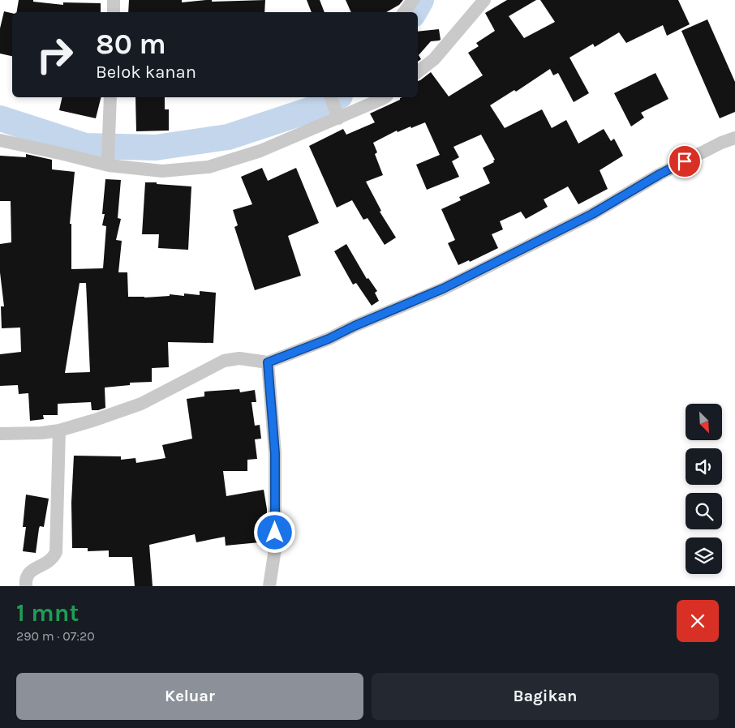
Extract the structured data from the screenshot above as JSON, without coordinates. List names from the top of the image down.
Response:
{
  "north": "bottom right",
  "page": {
    "turn": ["80 m", "Belok kanan"],
    "heading": ["1 mnt", "290 m · 07:20"],
    "buttons": ["Keluar", "Bagikan"]
  }
}
